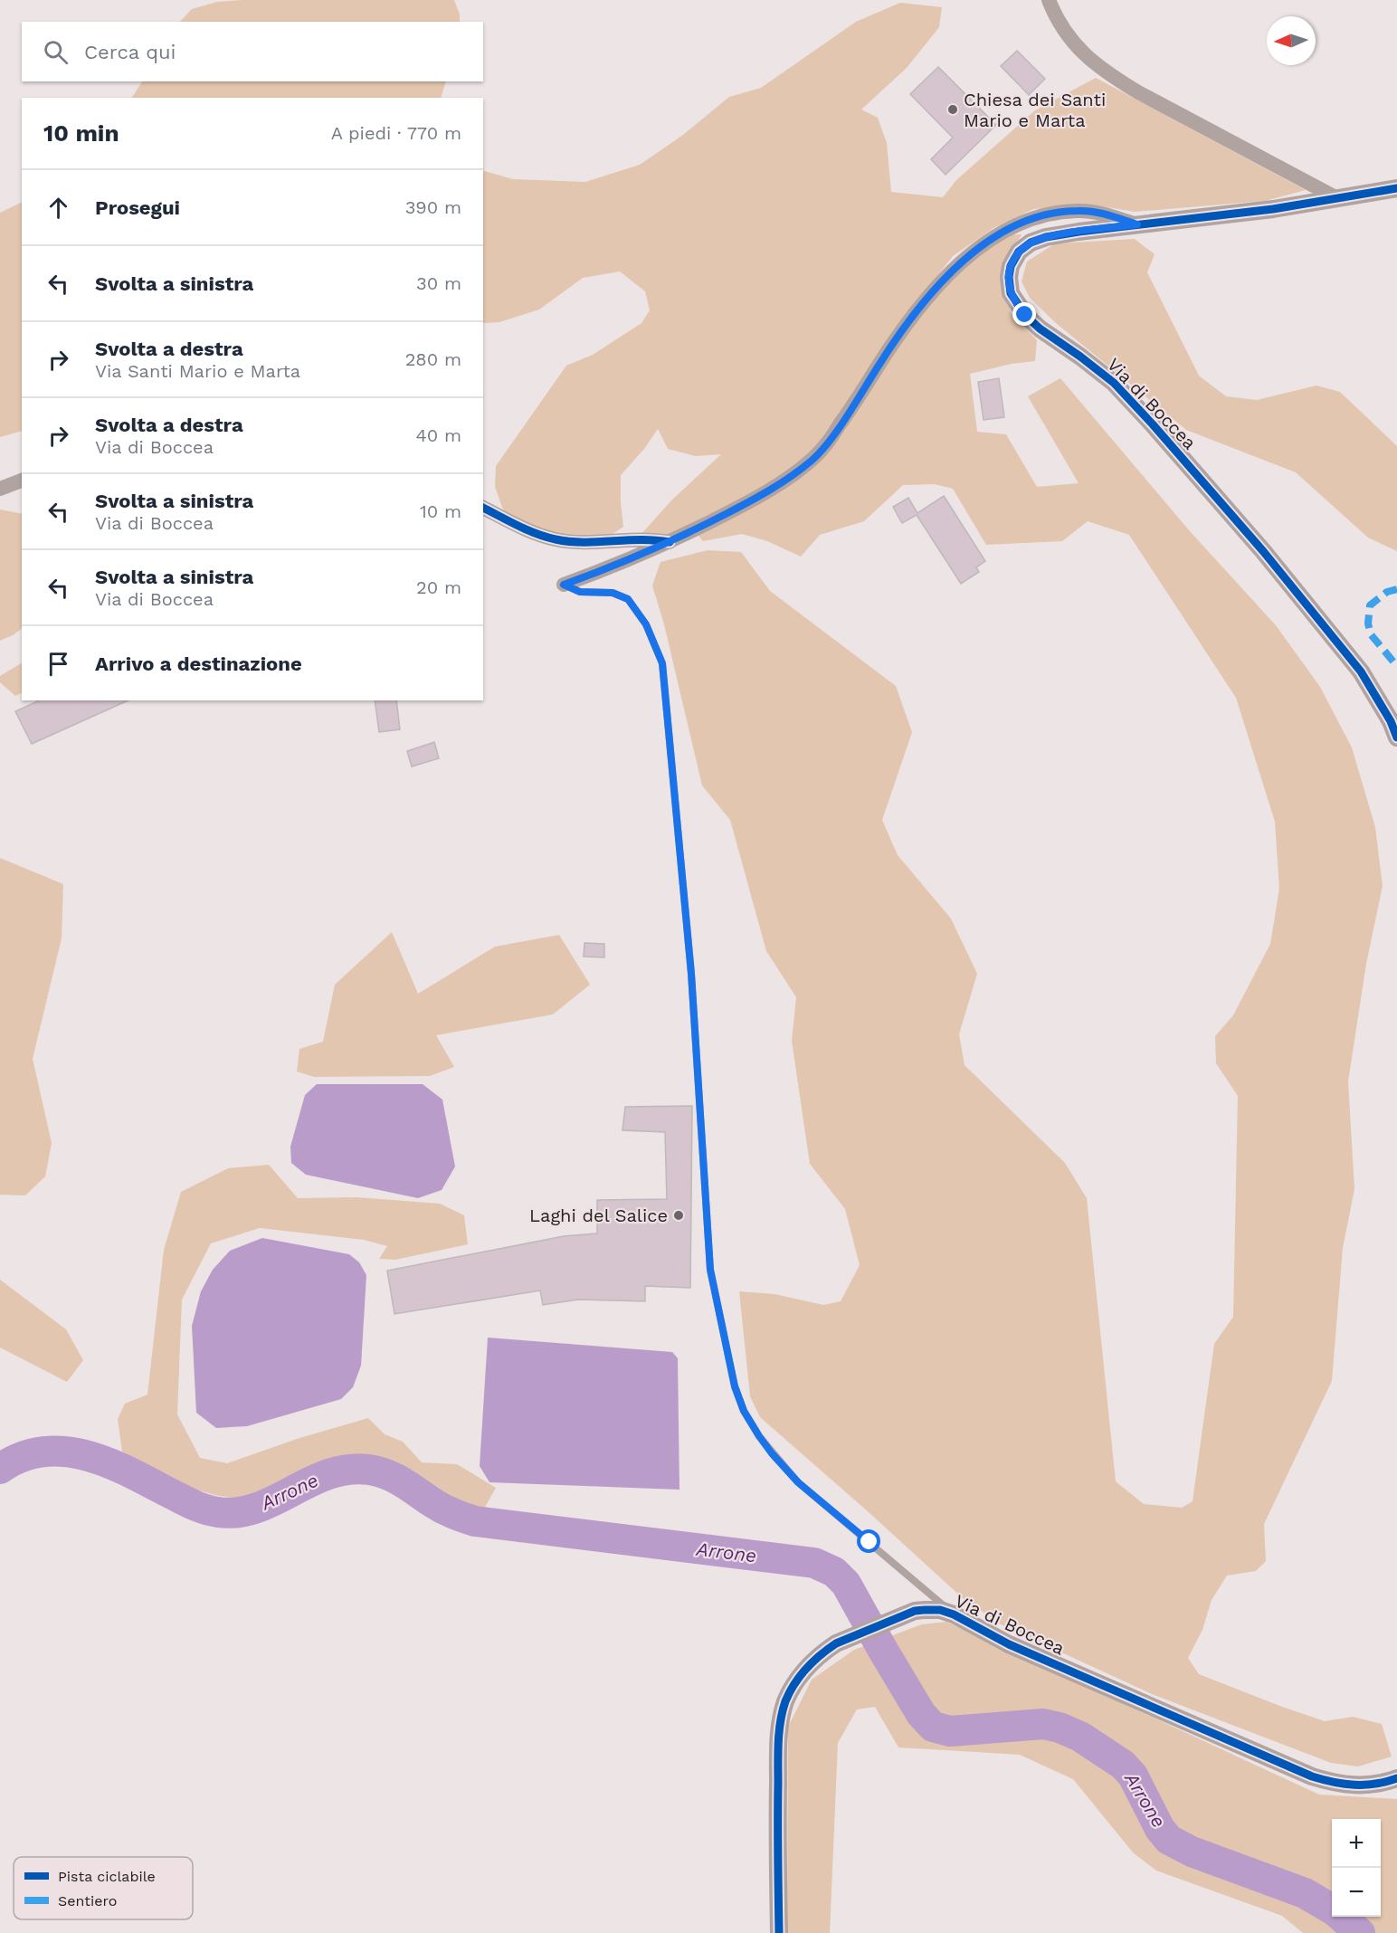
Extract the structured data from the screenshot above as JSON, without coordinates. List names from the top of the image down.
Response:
{
  "streets": {
    "street": ["Via di Boccea"]
  },
  "water": ["Arrone"],
  "places": ["Chiesa dei Santi Mario e Marta", "Laghi del Salice"],
  "legend": ["Pista ciclabile", "Sentiero"],
  "north": "left",
  "page": {
    "search": "Cerca qui",
    "heading": ["10 min", "A piedi · 770 m"],
    "list": [
      ["Prosegui", "390 m"],
      ["Svolta a sinistra", "30 m"],
      ["Svolta a destra", "Via Santi Mario e Marta", "280 m"],
      ["Svolta a destra", "Via di Boccea", "40 m"],
      ["Svolta a sinistra", "Via di Boccea", "10 m"],
      ["Svolta a sinistra", "Via di Boccea", "20 m"],
      "Arrivo a destinazione"
    ],
    "map_buttons": ["+", "−"]
  }
}
